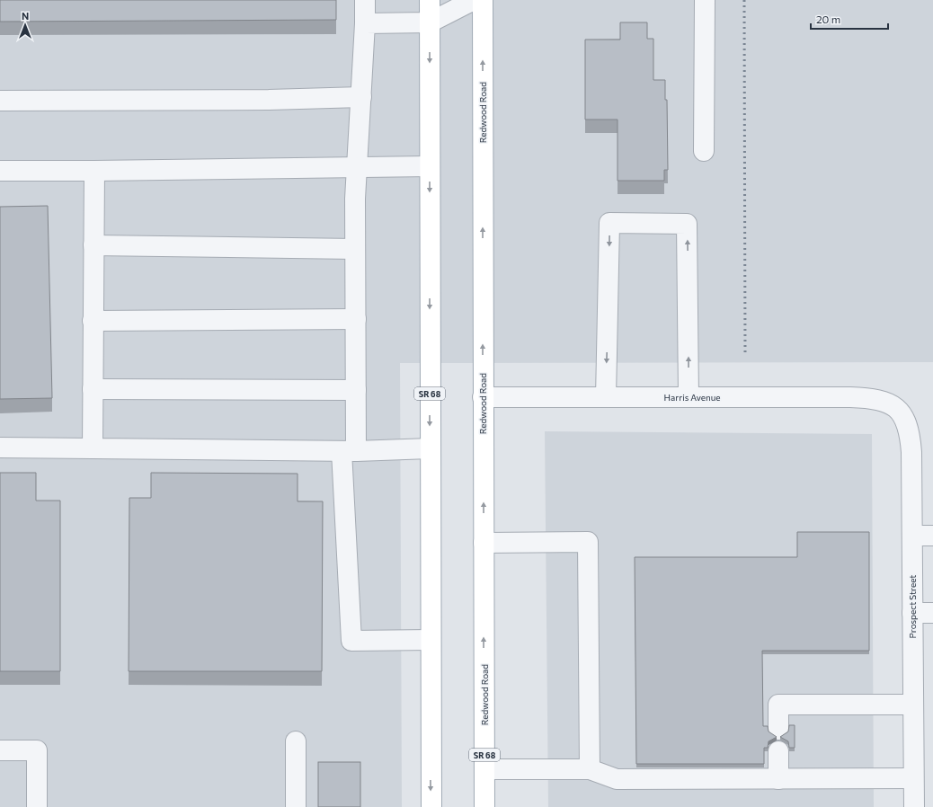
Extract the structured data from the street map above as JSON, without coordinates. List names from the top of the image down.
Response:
{
  "streets": {
    "main road": ["Redwood Road", "SR 68"],
    "street": ["Harris Avenue", "Prospect Street"]
  },
  "crossings": [
    ["Redwood Road", "Harris Avenue"],
    ["Harris Avenue", "Prospect Street"]
  ],
  "scale_bar": "20 m",
  "north": "top"
}
